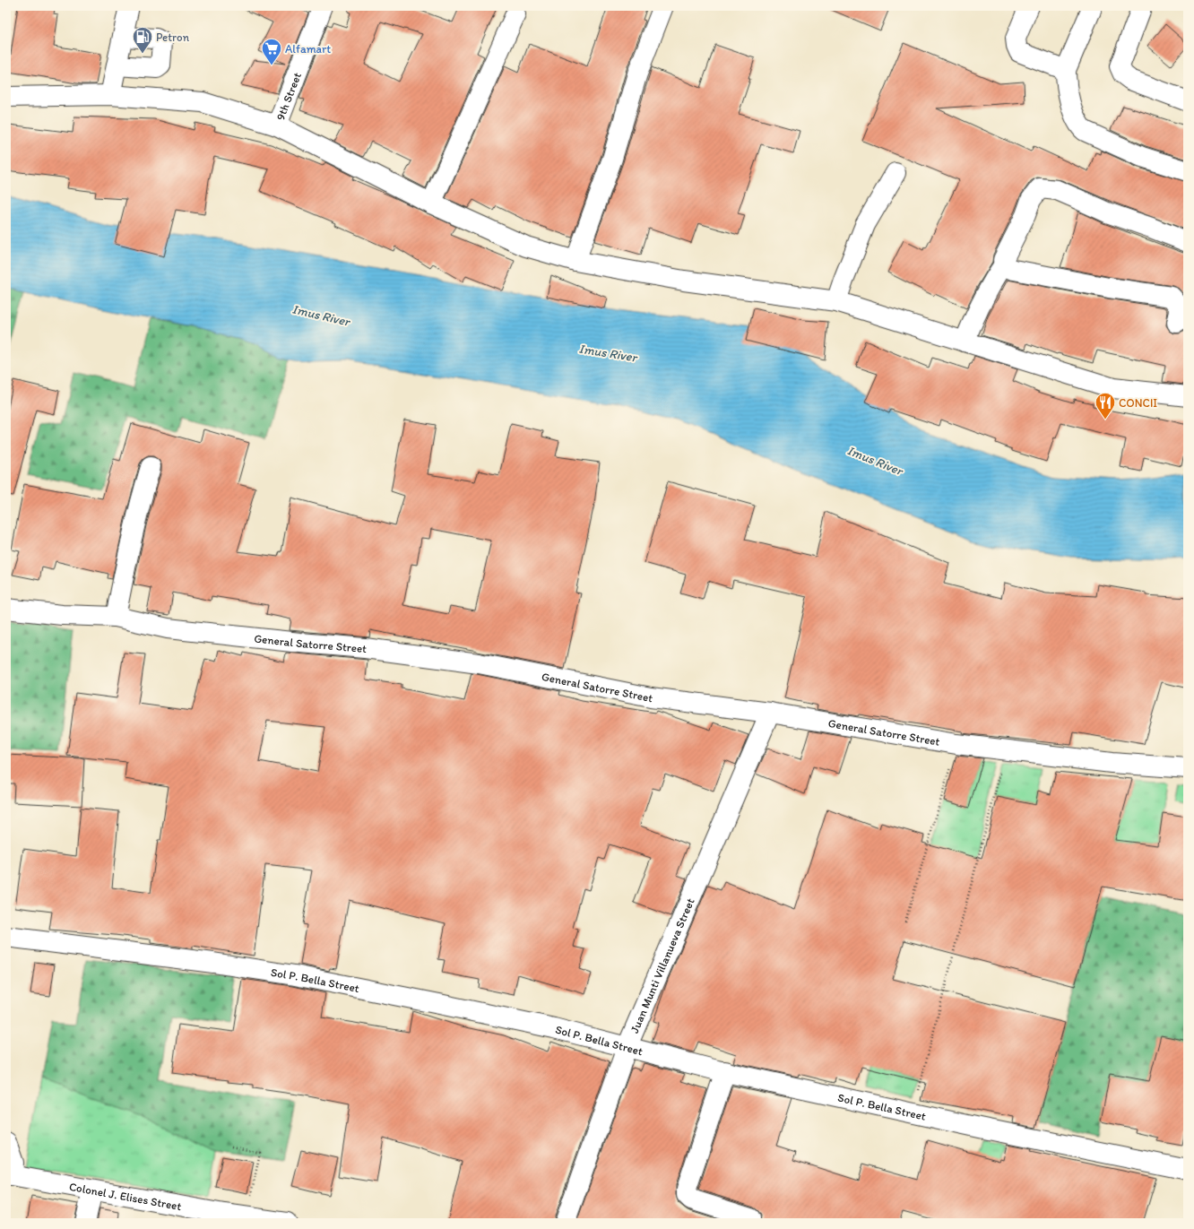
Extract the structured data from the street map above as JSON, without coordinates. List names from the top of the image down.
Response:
{
  "streets": {
    "street": [
      "9th Street",
      "General Satorre Street",
      "Juan Munti Villanueva Street",
      "Sol P. Bella Street",
      "Colonel J. Elises Street"
    ]
  },
  "crossings": [
    ["General Satorre Street", "Juan Munti Villanueva Street"],
    ["Juan Munti Villanueva Street", "Sol P. Bella Street"]
  ],
  "water": ["Imus River"],
  "places": {
    "fuel station": ["Petron"],
    "supermarket": ["Alfamart"],
    "restaurant": ["CONCII"]
  }
}
